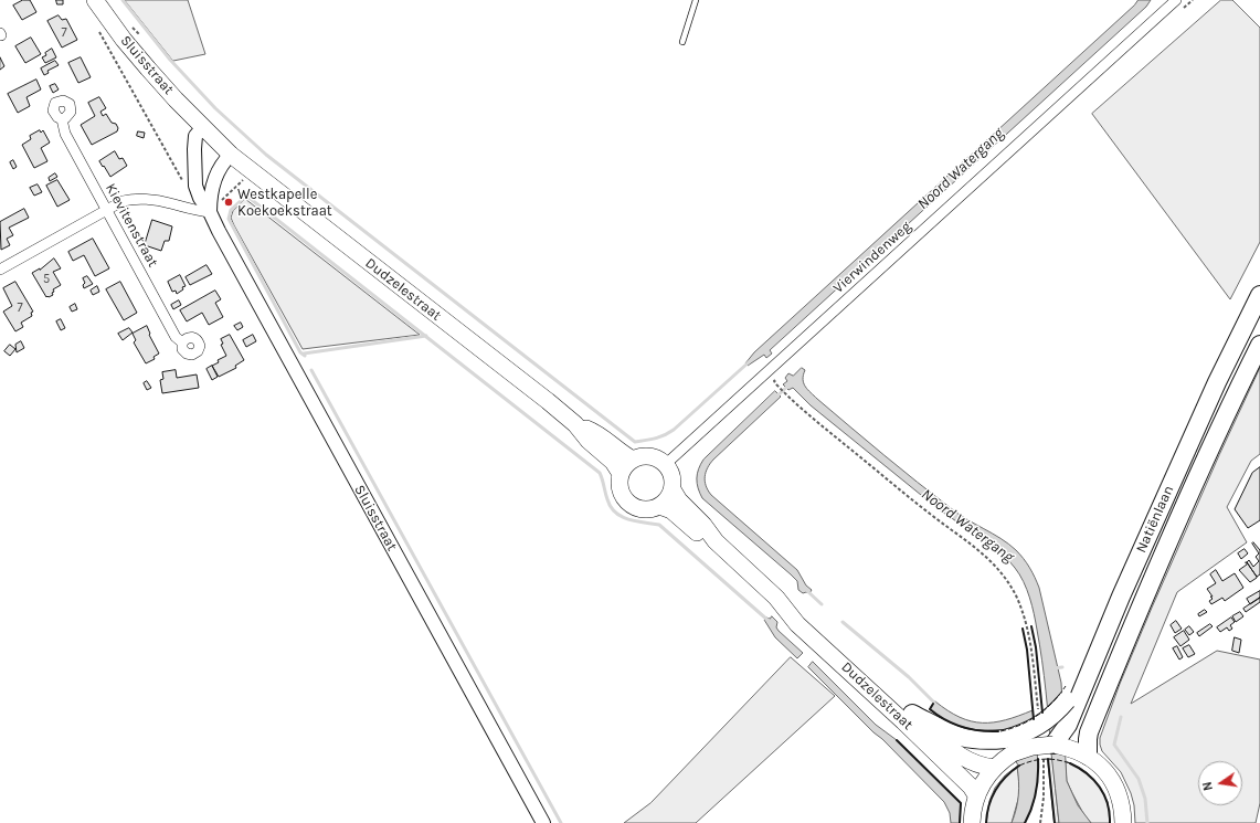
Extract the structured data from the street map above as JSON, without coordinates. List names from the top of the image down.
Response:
{
  "streets": {
    "highway": ["Natiënlaan"],
    "main road": ["Sluisstraat", "Dudzelestraat"],
    "street": ["Kievitenstraat", "Vierwindenweg"]
  },
  "crossings": [
    ["Sluisstraat", "Dudzelestraat"],
    ["Vierwindenweg", "Dudzelestraat"]
  ],
  "water": ["Noord Watergang"],
  "places": ["Westkapelle Koekoekstraat"],
  "house_numbers": ["7", "5", "7"],
  "north": "left"
}
